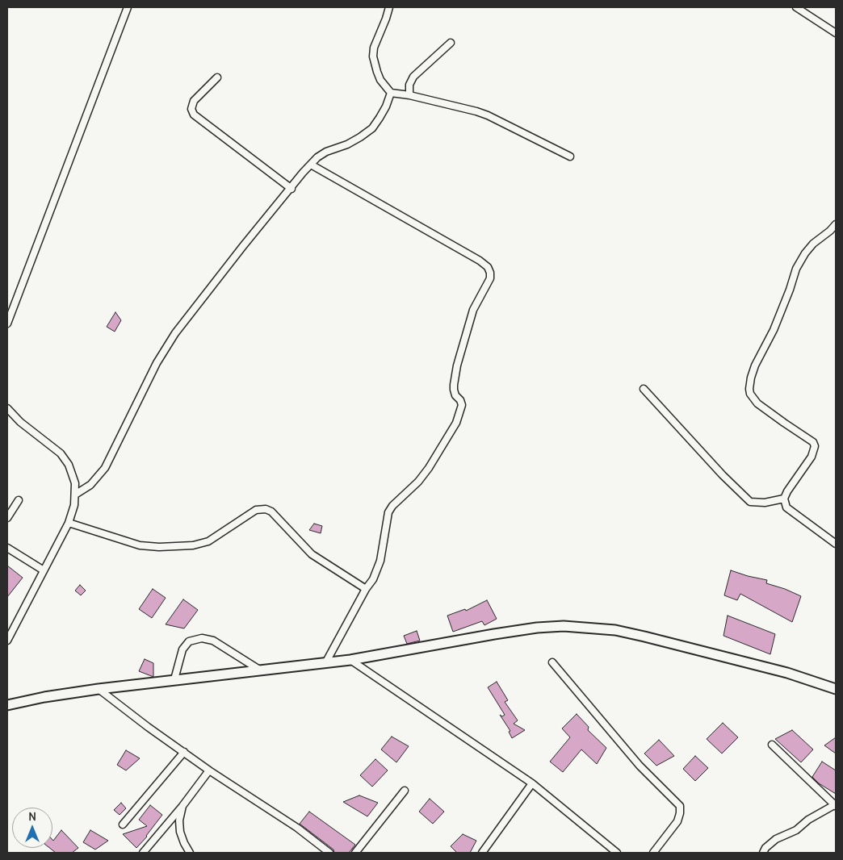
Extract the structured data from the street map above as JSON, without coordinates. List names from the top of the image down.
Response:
{
  "north": "top"
}
